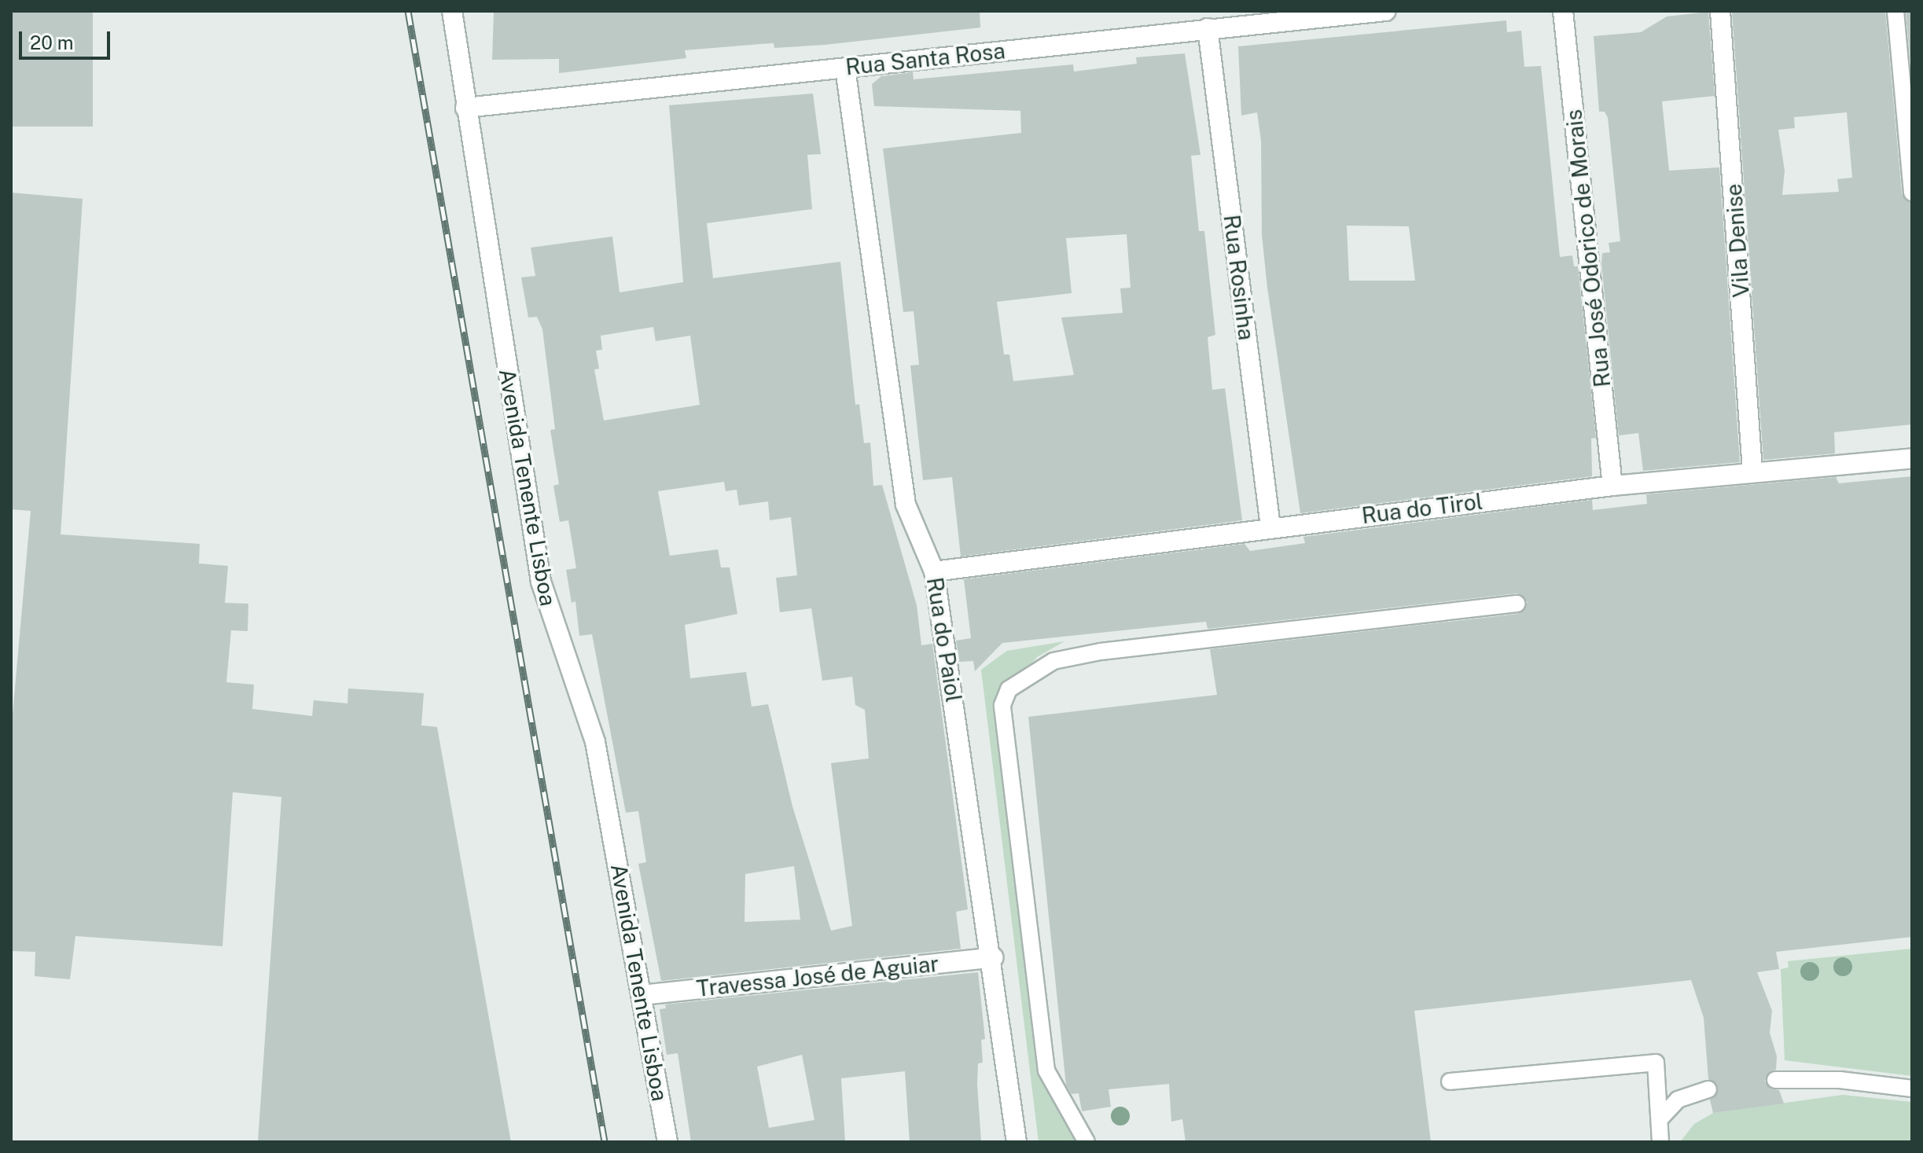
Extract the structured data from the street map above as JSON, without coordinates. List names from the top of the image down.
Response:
{
  "streets": {
    "street": [
      "Rua Santa Rosa",
      "Vila Denise",
      "Rua José Odorico de Morais",
      "Rua Rosinha",
      "Avenida Tenente Lisboa",
      "Rua do Tirol",
      "Rua do Paiol",
      "Travessa José de Aguiar"
    ]
  },
  "crossings": [
    ["Rua Santa Rosa", "Rua Rosinha"],
    ["Rua Santa Rosa", "Avenida Tenente Lisboa"],
    ["Rua Santa Rosa", "Rua do Paiol"],
    ["Vila Denise", "Rua do Tirol"],
    ["Rua José Odorico de Morais", "Rua do Tirol"],
    ["Rua Rosinha", "Rua do Tirol"],
    ["Avenida Tenente Lisboa", "Travessa José de Aguiar"],
    ["Rua do Tirol", "Rua do Paiol"],
    ["Rua do Paiol", "Travessa José de Aguiar"]
  ],
  "scale_bar": "20 m"
}
